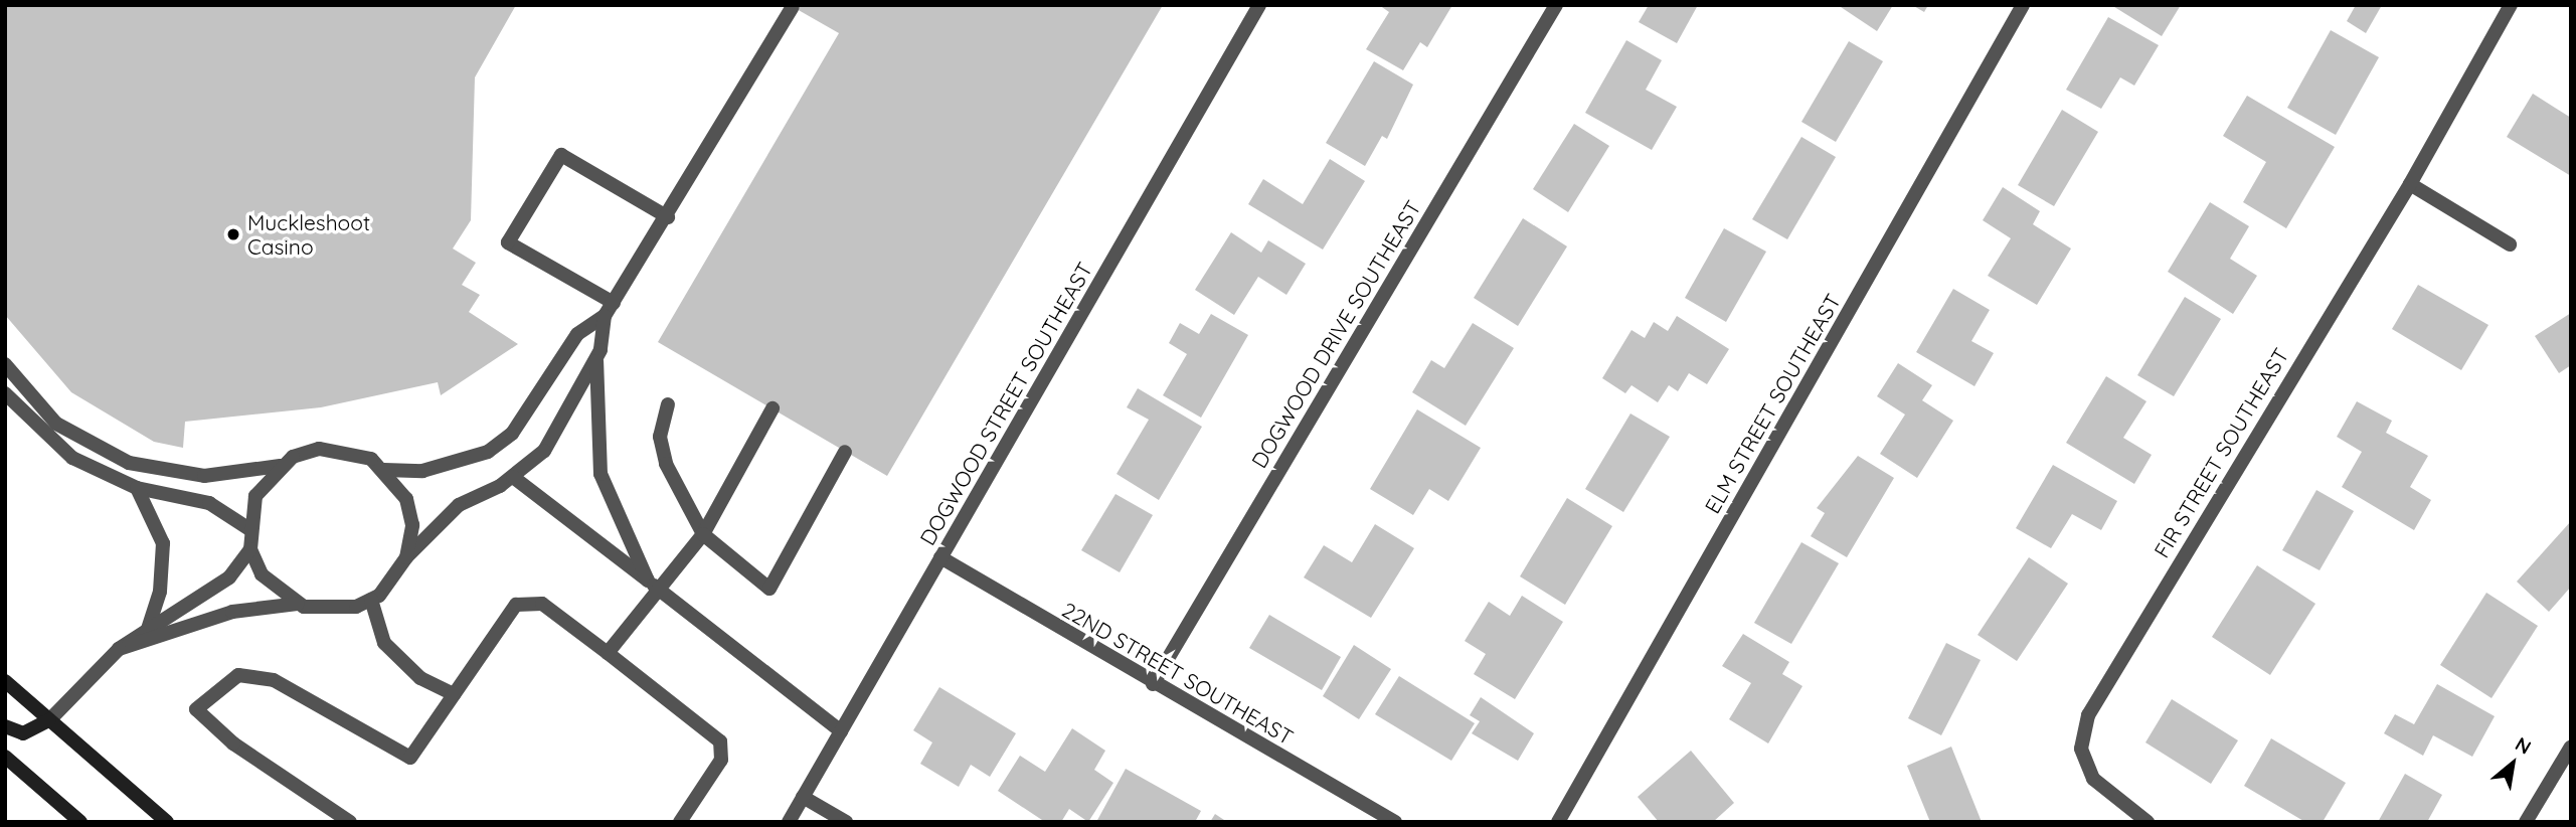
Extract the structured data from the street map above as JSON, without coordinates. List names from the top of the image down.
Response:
{
  "streets": {
    "street": [
      "DOGWOOD DRIVE SOUTHEAST",
      "DOGWOOD STREET SOUTHEAST",
      "ELM STREET SOUTHEAST",
      "FIR STREET SOUTHEAST",
      "22ND STREET SOUTHEAST"
    ]
  },
  "crossings": [
    ["DOGWOOD DRIVE SOUTHEAST", "22ND STREET SOUTHEAST"],
    ["DOGWOOD STREET SOUTHEAST", "22ND STREET SOUTHEAST"]
  ],
  "places": ["Muckleshoot Casino"],
  "north": "top right"
}
